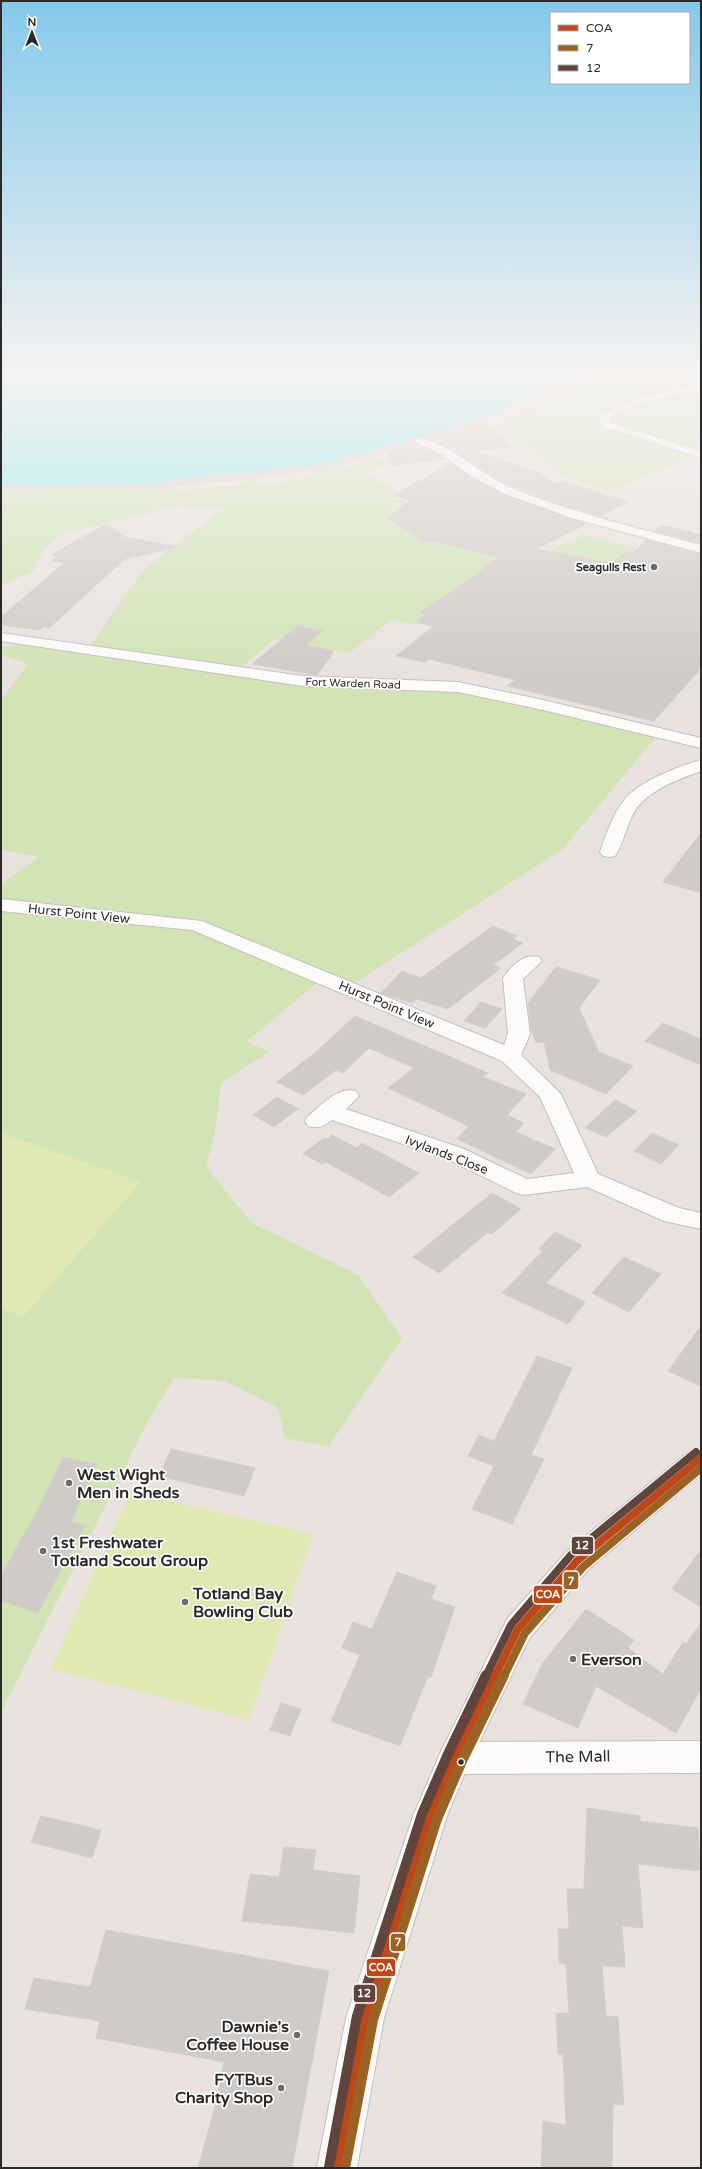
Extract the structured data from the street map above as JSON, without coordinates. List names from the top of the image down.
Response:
{
  "streets": {
    "street": [
      "Fort Warden Road",
      "Hurst Point View",
      "Ivylands Close",
      "The Mall"
    ]
  },
  "crossings": [
    ["Hurst Point View", "Ivylands Close"]
  ],
  "places": [
    "Seagulls Rest",
    "West Wight Men in Sheds",
    "1st Freshwater Totland Scout Group",
    "Totland Bay Bowling Club",
    "Everson",
    "Dawnie's Coffee House",
    "FYTBus Charity Shop"
  ],
  "lines": ["transit line 12", "transit line COA", "transit line 7"],
  "legend": ["COA", "7", "12"],
  "north": "top"
}
